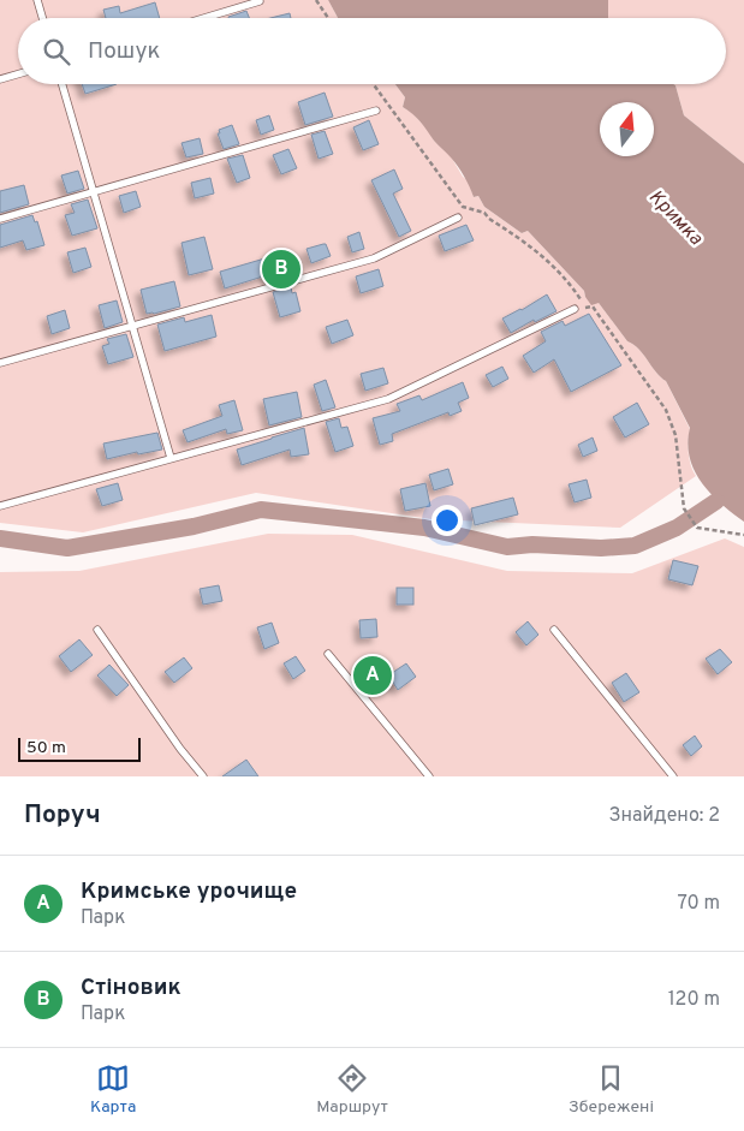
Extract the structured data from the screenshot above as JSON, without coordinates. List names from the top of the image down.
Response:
{
  "water": ["Кримка"],
  "scale_bar": "50 m",
  "north": "top",
  "page": {
    "search": "Пошук",
    "pins": ["B", "A"],
    "scale": "50 m",
    "heading": ["Поруч", "Знайдено: 2"],
    "list": [
      {
        "mark": "A",
        "name": "Кримське урочище",
        "note": "Парк",
        "value": "70 m"
      },
      {
        "mark": "B",
        "name": "Стіновик",
        "note": "Парк",
        "value": "120 m"
      }
    ],
    "nav": ["Карта", "Маршрут", "Збережені"]
  }
}
